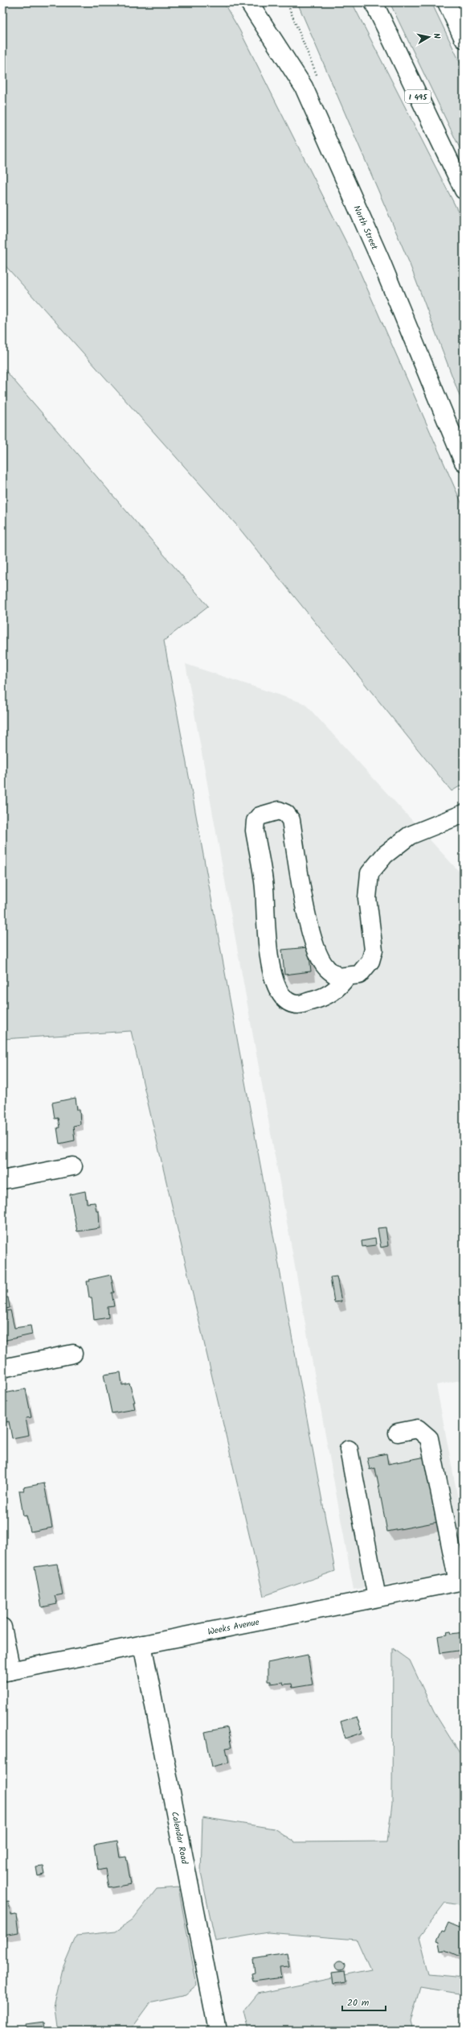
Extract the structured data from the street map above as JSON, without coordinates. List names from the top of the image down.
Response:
{
  "streets": {
    "main road": [
      "I 495",
      "North Street",
      "Weeks Avenue",
      "Calendar Road"
    ]
  },
  "crossings": [
    ["Weeks Avenue", "Calendar Road"]
  ],
  "scale_bar": "20 m",
  "north": "right"
}
